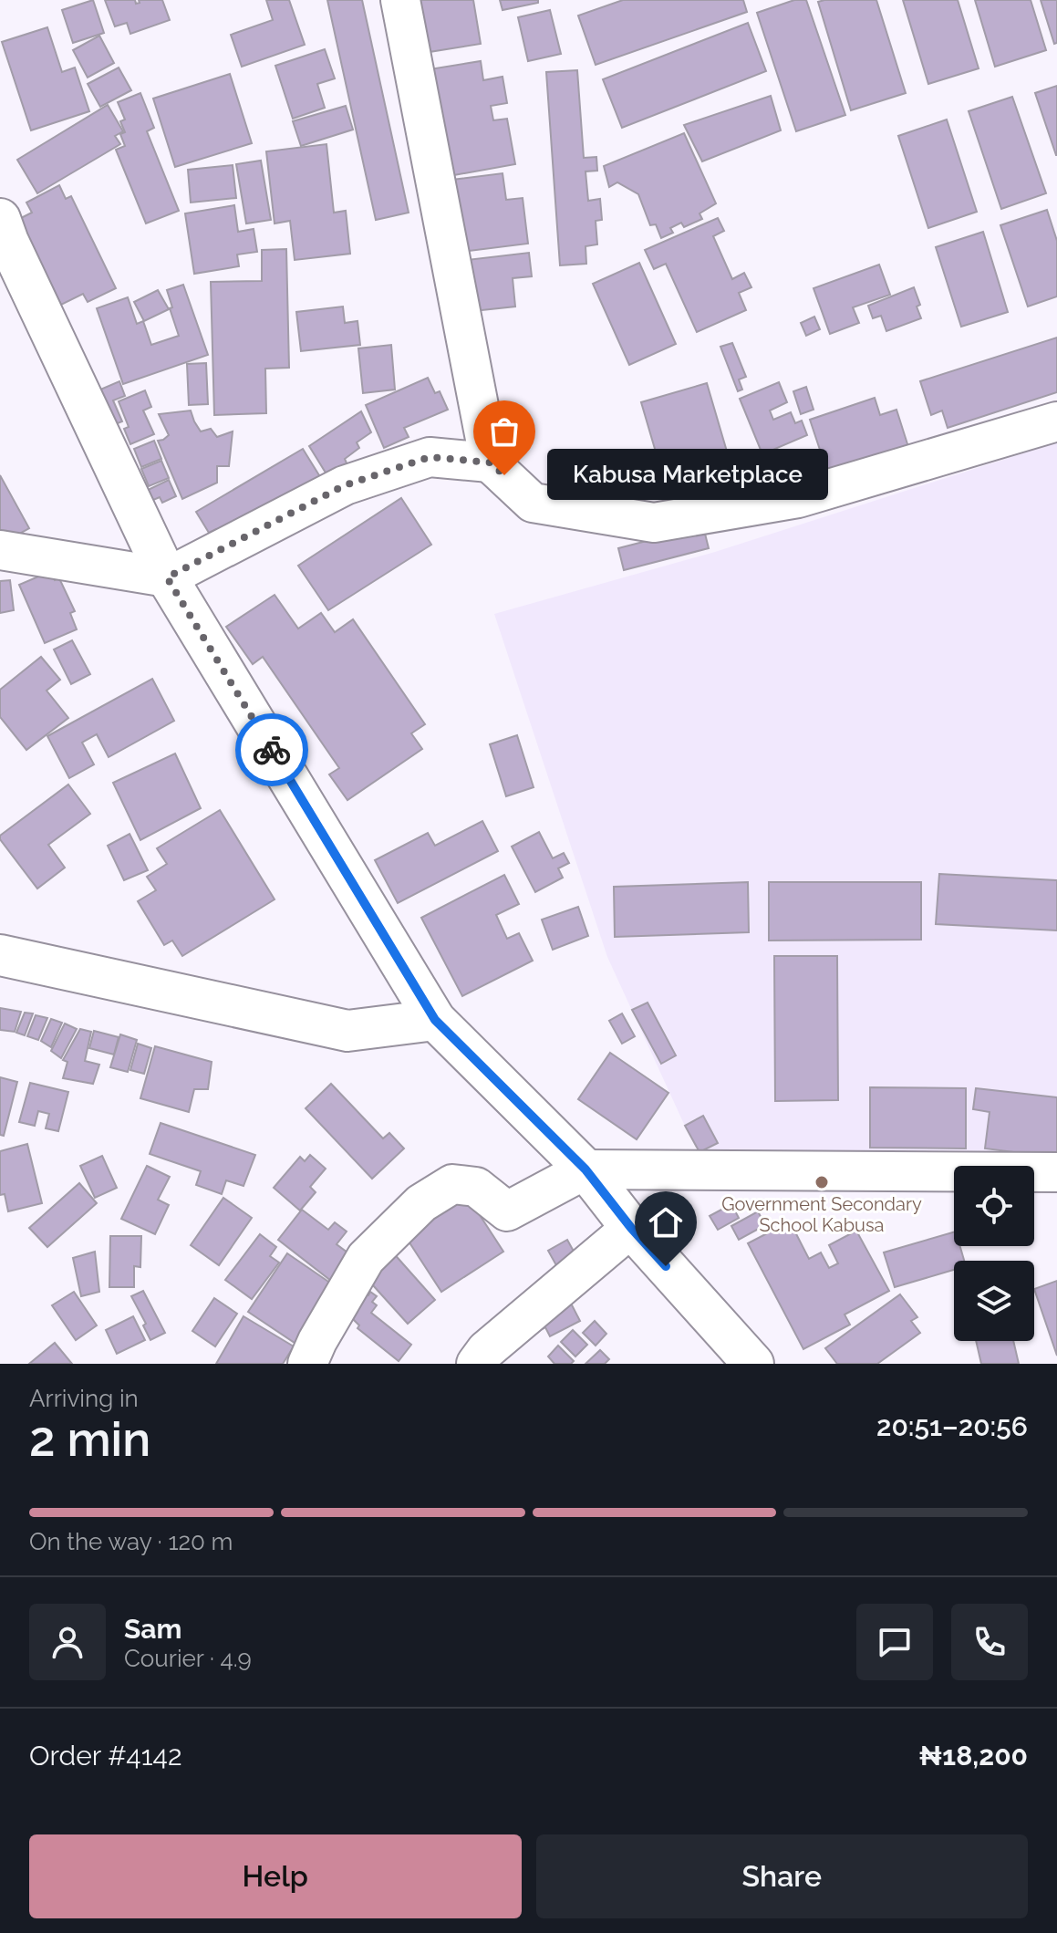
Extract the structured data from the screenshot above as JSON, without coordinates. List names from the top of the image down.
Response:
{
  "places": ["Kabusa Marketplace", "Government Secondary School Kabusa"],
  "page": {
    "bubble": "Kabusa Marketplace",
    "heading": ["2 min", "Arriving in", "20:51–20:56"],
    "panel": [
      "Sam",
      "Courier · 4.9",
      "Order #4142",
      "₦18,200"
    ],
    "bar": "On the way · 120 m",
    "buttons": ["Help", "Share"]
  }
}
